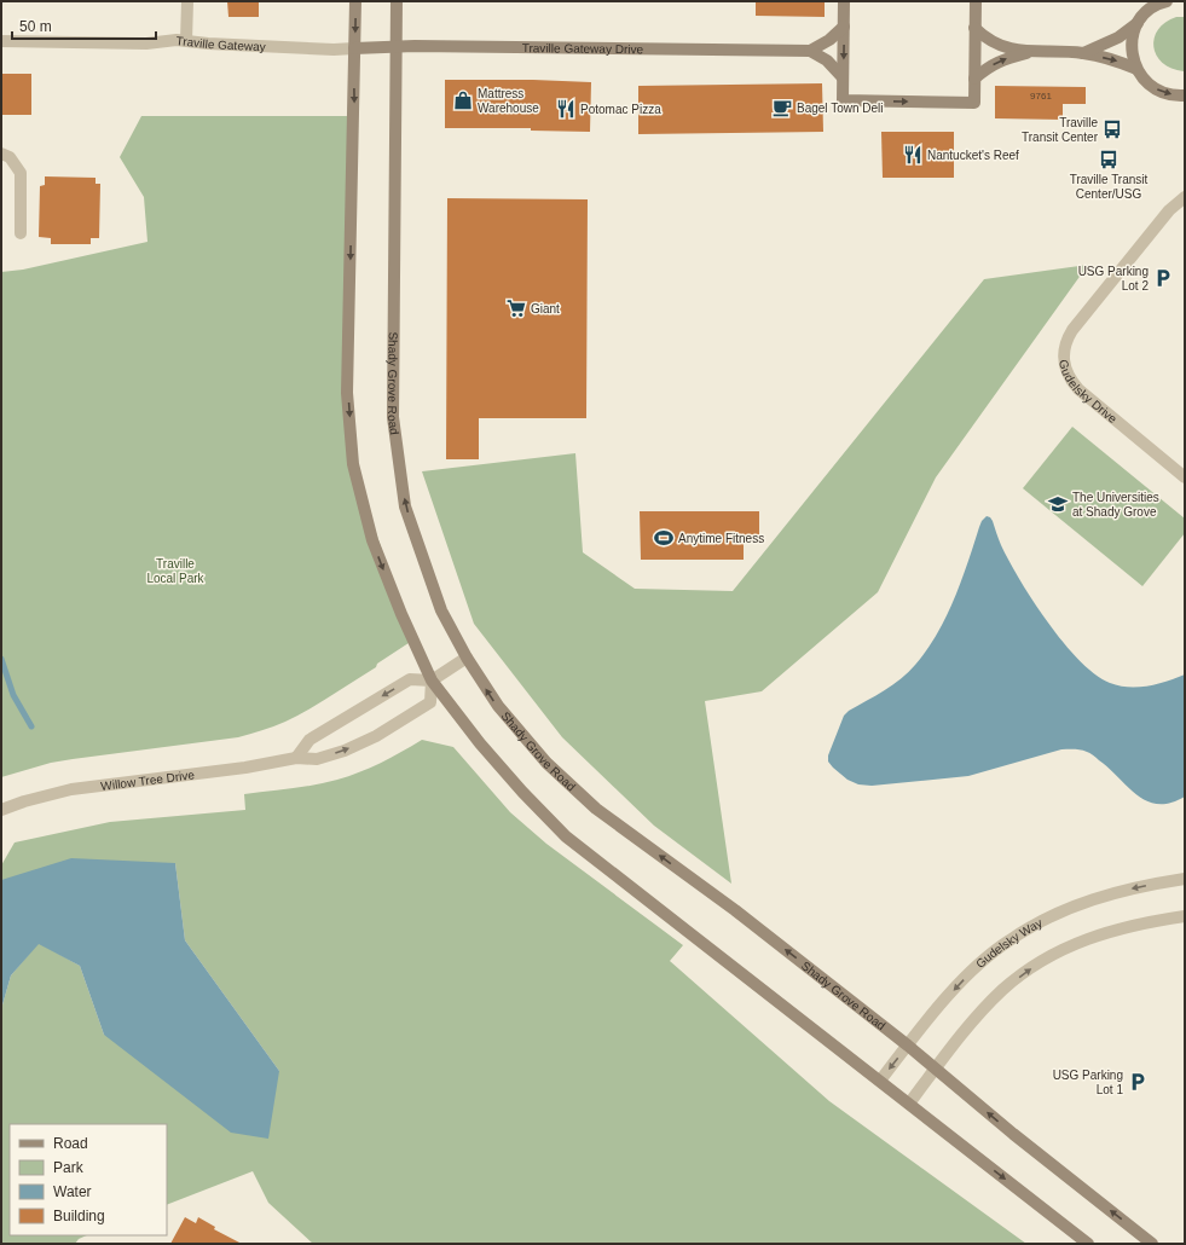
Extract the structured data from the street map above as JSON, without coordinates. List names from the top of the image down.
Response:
{
  "streets": {
    "main road": ["Traville Gateway Drive", "Shady Grove Road"],
    "street": [
      "Traville Gateway",
      "Gudelsky Drive",
      "Willow Tree Drive",
      "Gudelsky Way"
    ]
  },
  "crossings": [
    ["Traville Gateway", "Traville Gateway Drive"],
    ["Traville Gateway Drive", "Shady Grove Road"],
    ["Shady Grove Road", "Gudelsky Way"]
  ],
  "parks": ["Traville Local Park"],
  "places": {
    "shop": ["Mattress Warehouse"],
    "cafe": ["Bagel Town Deli"],
    "restaurant": ["Potomac Pizza", "Nantucket's Reef"],
    "bus stop": ["Traville Transit Center", "Traville Transit Center/USG"],
    "parking": ["USG Parking Lot 2", "USG Parking Lot 1"],
    "supermarket": ["Giant"],
    "school or university": ["The Universities at Shady Grove"],
    "sports": ["Anytime Fitness"]
  },
  "house_numbers": ["9761"],
  "legend": [
    "Road",
    "Park",
    "Water",
    "Building"
  ],
  "scale_bar": "50 m"
}
